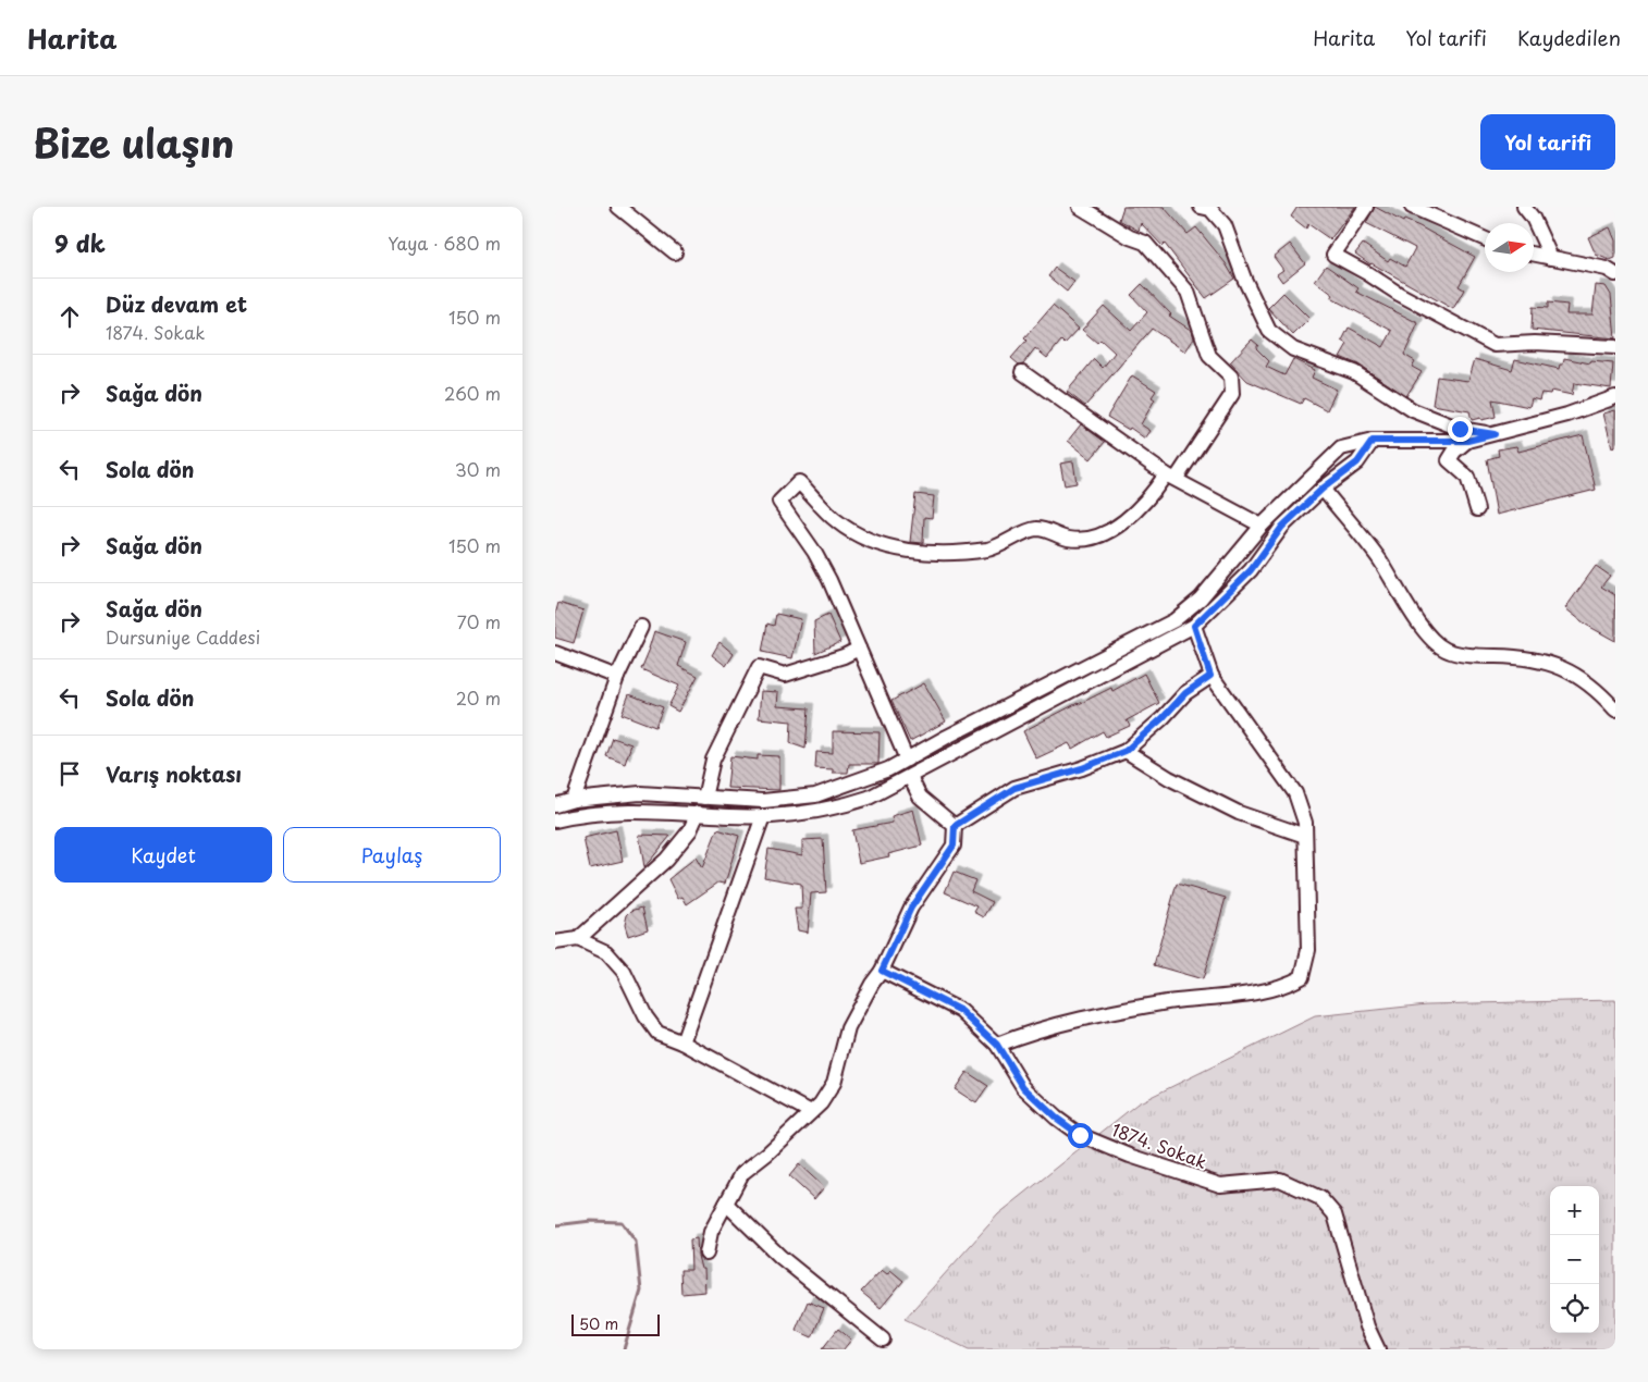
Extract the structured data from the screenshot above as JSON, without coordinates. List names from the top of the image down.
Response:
{
  "streets": {
    "street": ["1874. Sokak"]
  },
  "scale_bar": "50 m",
  "north": "right",
  "page": {
    "header": "Harita",
    "nav": ["Harita", "Yol tarifi", "Kaydedilen"],
    "title": "Bize ulaşın",
    "buttons": [
      "Yol tarifi",
      ["Kaydet", "Paylaş"]
    ],
    "heading": ["9 dk", "Yaya · 680 m"],
    "list": [
      ["Düz devam et", "1874. Sokak", "150 m"],
      ["Sağa dön", "260 m"],
      ["Sola dön", "30 m"],
      ["Sağa dön", "150 m"],
      ["Sağa dön", "Dursuniye Caddesi", "70 m"],
      ["Sola dön", "20 m"],
      "Varış noktası"
    ],
    "map_buttons": ["+", "−"],
    "scale": "50 m"
  }
}
